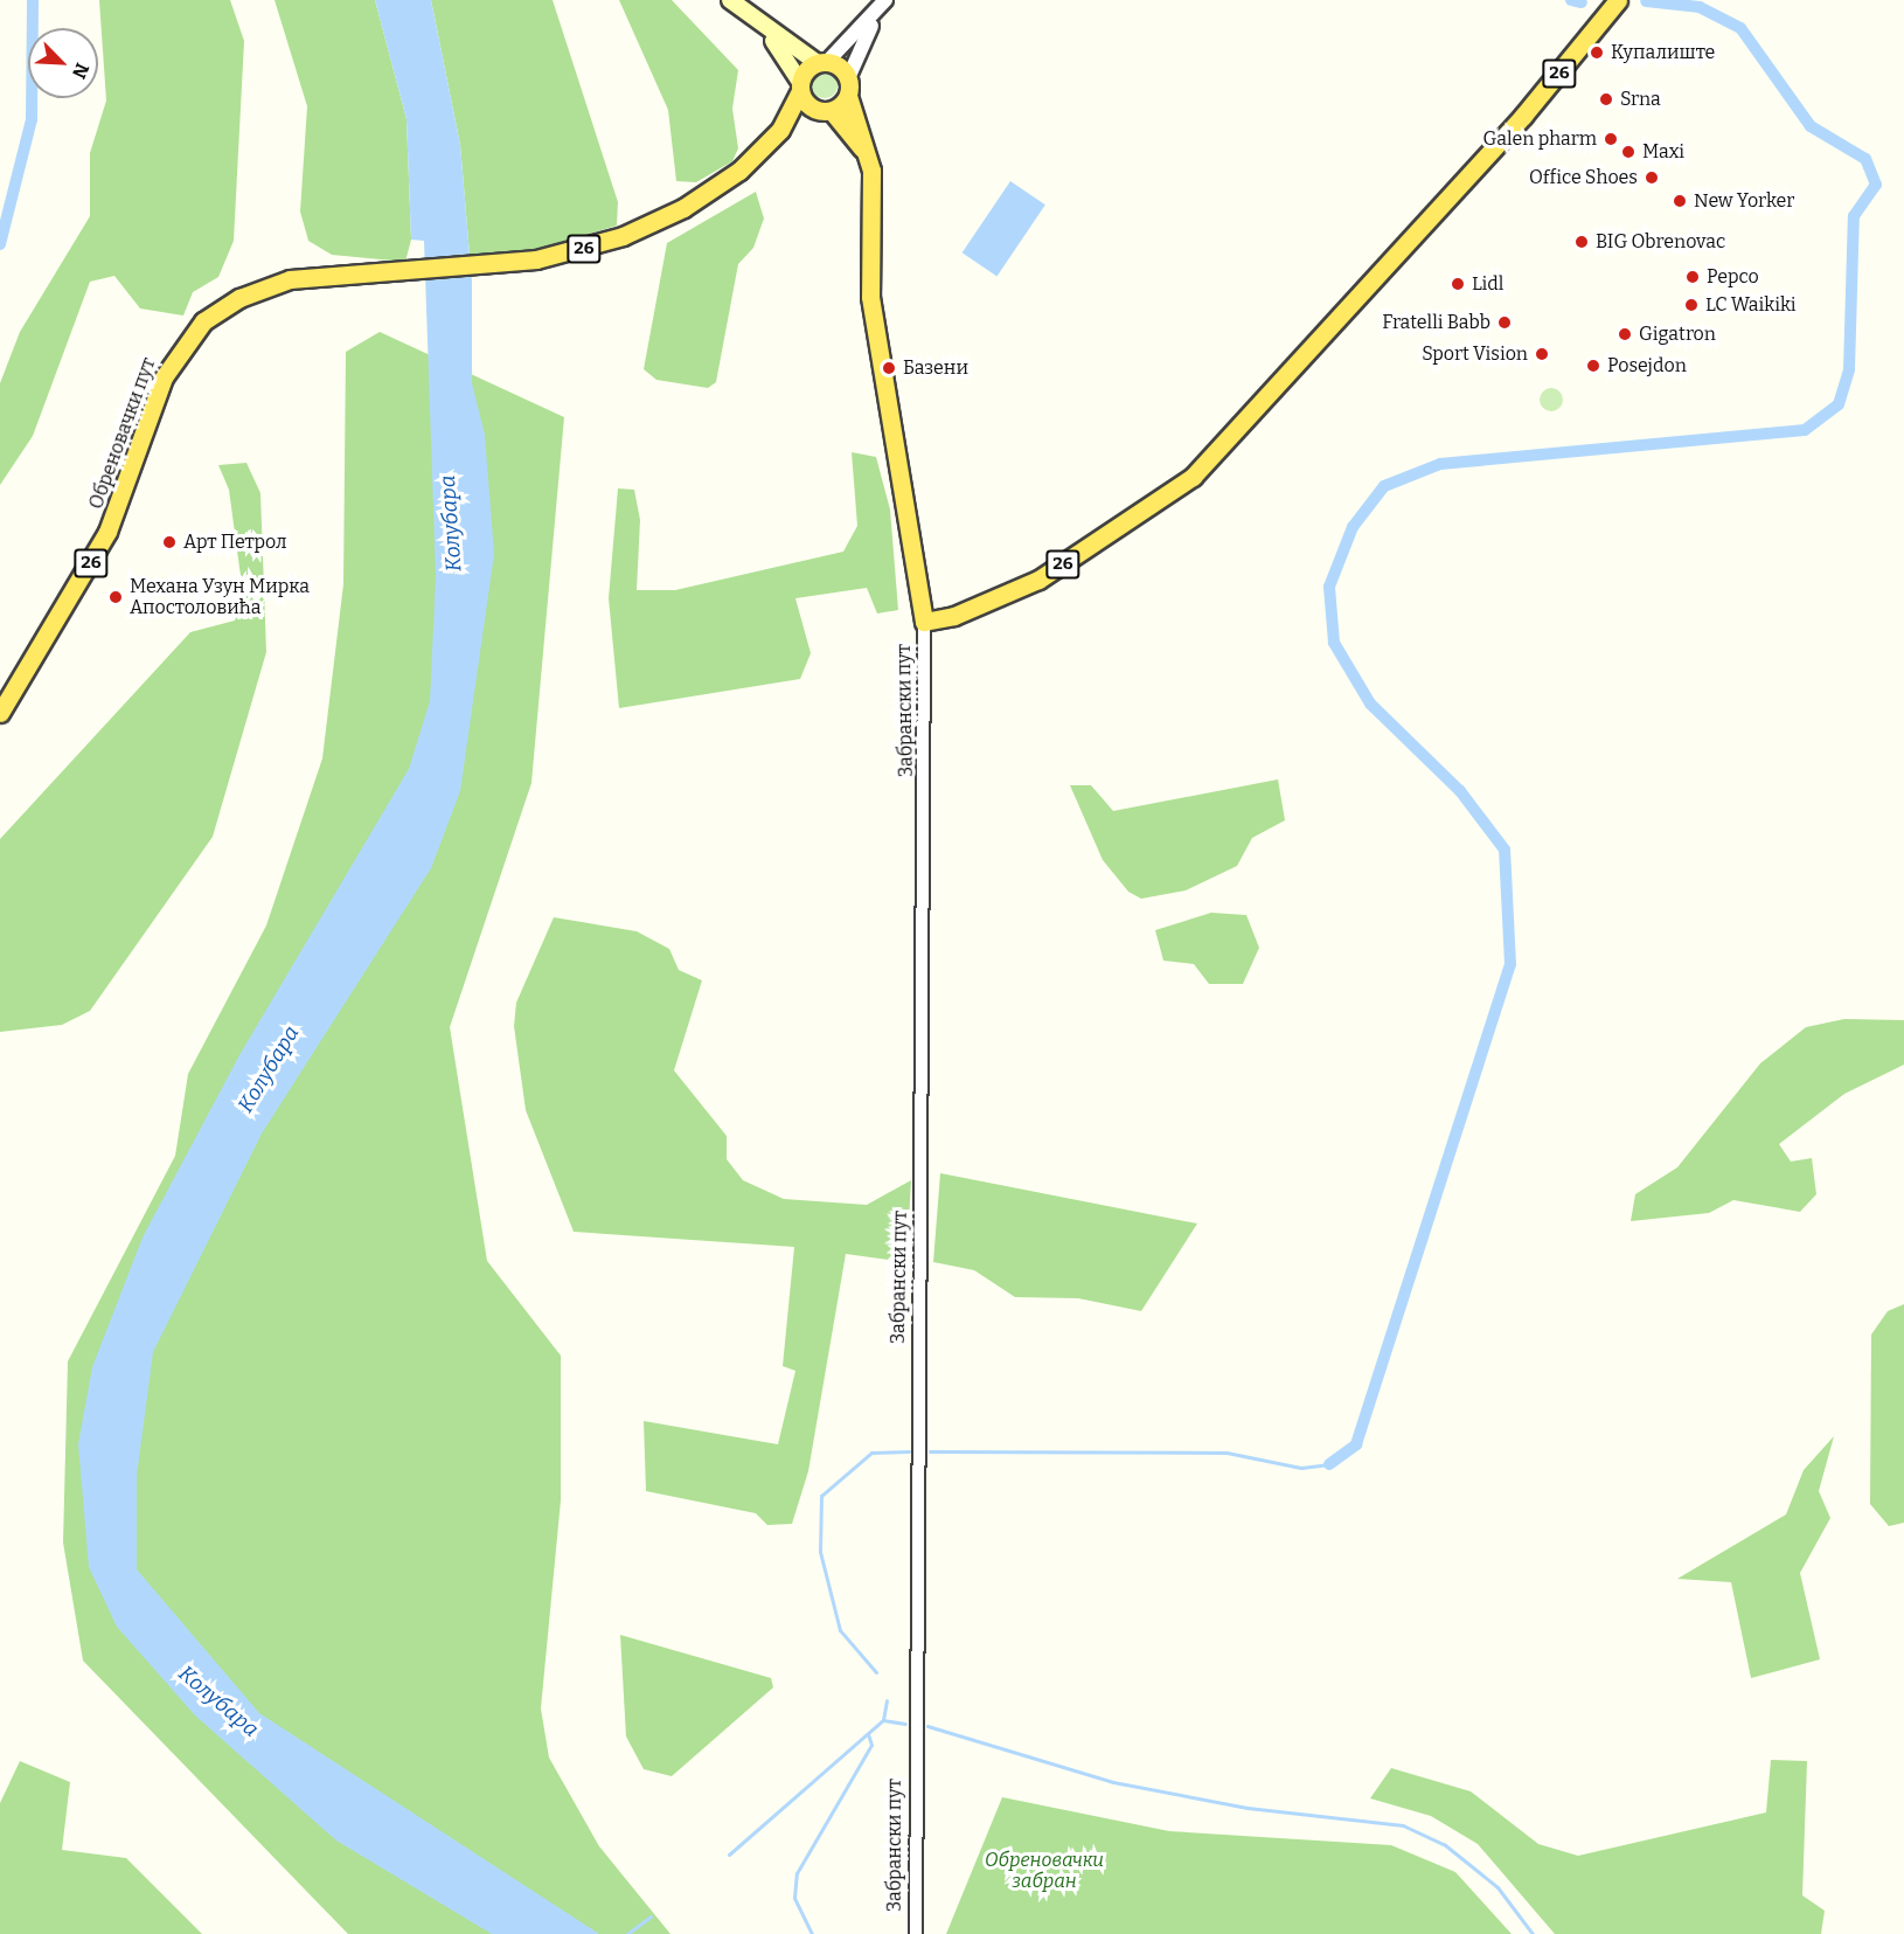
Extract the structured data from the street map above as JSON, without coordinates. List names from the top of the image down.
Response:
{
  "streets": {
    "main road": ["26", "Обреновачки пут"],
    "street": ["Забрански пут"]
  },
  "crossings": [
    ["26", "Обреновачки пут"],
    ["26", "Забрански пут"]
  ],
  "water": ["Колубара"],
  "parks": ["Обреновачки забран"],
  "places": [
    "Купалиште",
    "Srna",
    "Galen pharm",
    "Maxi",
    "Office Shoes",
    "New Yorker",
    "BIG Obrenovac",
    "Pepco",
    "Lidl",
    "LC Waikiki",
    "Fratelli Babb",
    "Gigatron",
    "Sport Vision",
    "Posejdon",
    "Базени",
    "Арт Петрол",
    "Механа Узун Мирка Апостоловића"
  ],
  "north": "bottom right"
}
